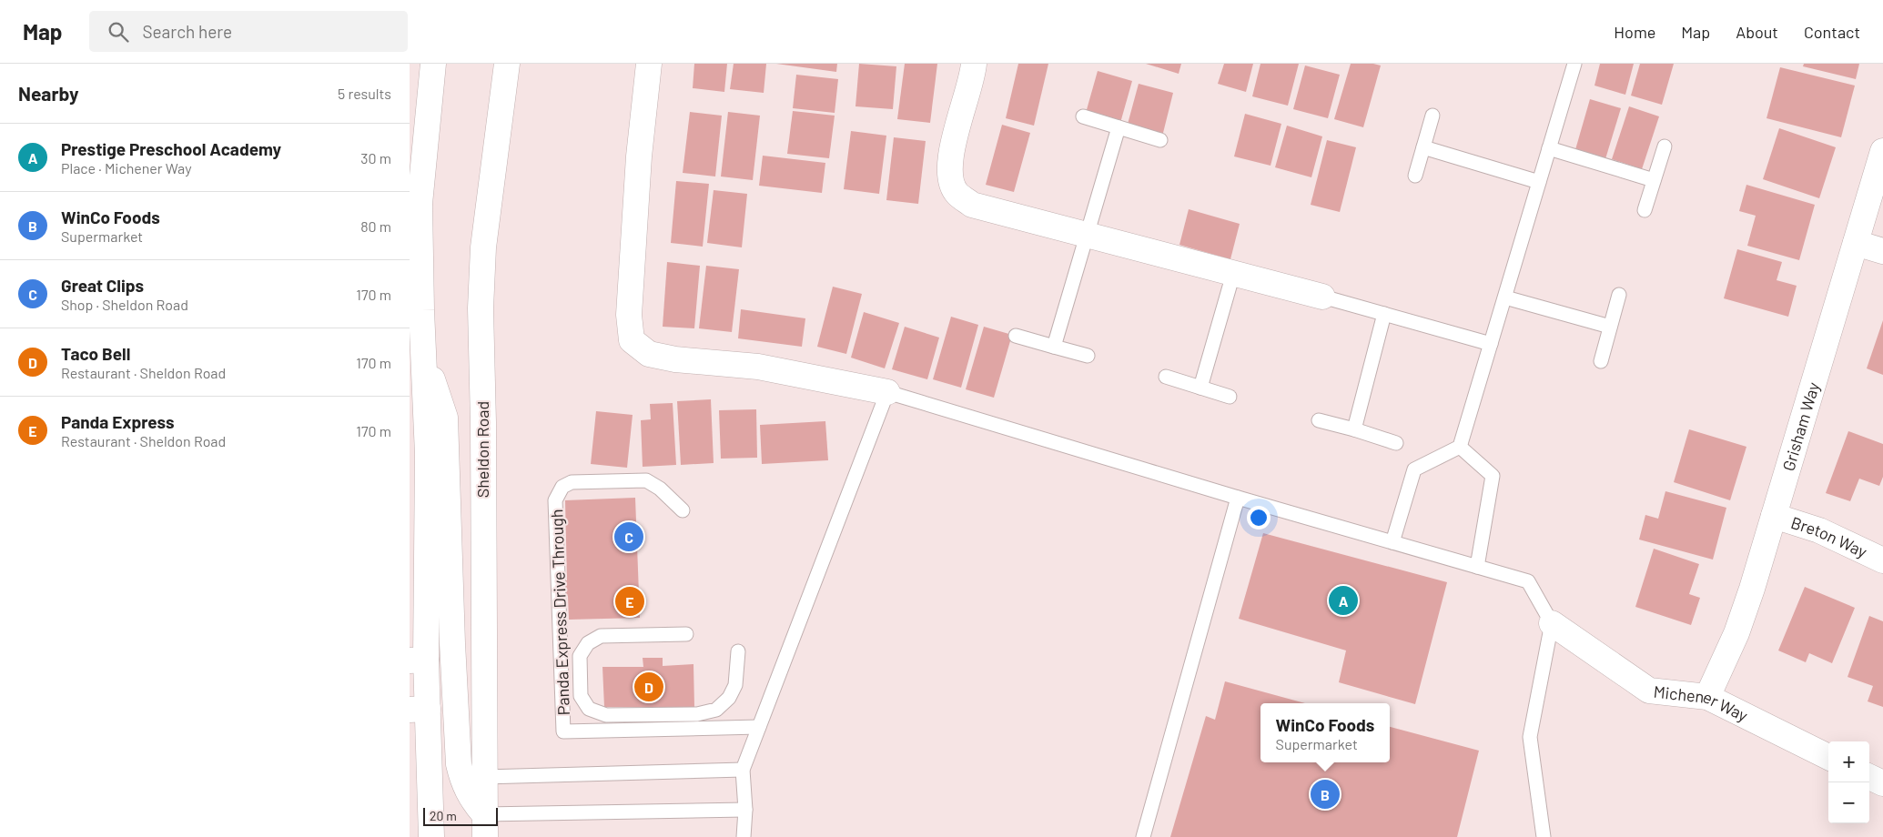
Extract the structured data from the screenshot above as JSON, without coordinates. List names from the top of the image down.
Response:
{
  "streets": {
    "street": [
      "Grisham Way",
      "Sheldon Road",
      "Breton Way",
      "Michener Way"
    ],
    "lane": ["Panda Express Drive Through"]
  },
  "crossings": [
    ["Grisham Way", "Breton Way"],
    ["Grisham Way", "Michener Way"]
  ],
  "scale_bar": "20 m",
  "page": {
    "header": "Map",
    "search": "Search here",
    "nav": [
      "Home",
      "Map",
      "About",
      "Contact"
    ],
    "heading": ["Nearby", "5 results"],
    "list": [
      {
        "mark": "A",
        "name": "Prestige Preschool Academy",
        "note": "Place · Michener Way",
        "value": "30 m"
      },
      {
        "mark": "B",
        "name": "WinCo Foods",
        "note": "Supermarket",
        "value": "80 m"
      },
      {
        "mark": "C",
        "name": "Great Clips",
        "note": "Shop · Sheldon Road",
        "value": "170 m"
      },
      {
        "mark": "D",
        "name": "Taco Bell",
        "note": "Restaurant · Sheldon Road",
        "value": "170 m"
      },
      {
        "mark": "E",
        "name": "Panda Express",
        "note": "Restaurant · Sheldon Road",
        "value": "170 m"
      }
    ],
    "pins": [
      "C",
      "A",
      "E",
      "D",
      "B"
    ],
    "popup": ["WinCo Foods", "Supermarket"],
    "map_buttons": ["+", "−"],
    "scale": "20 m"
  }
}
